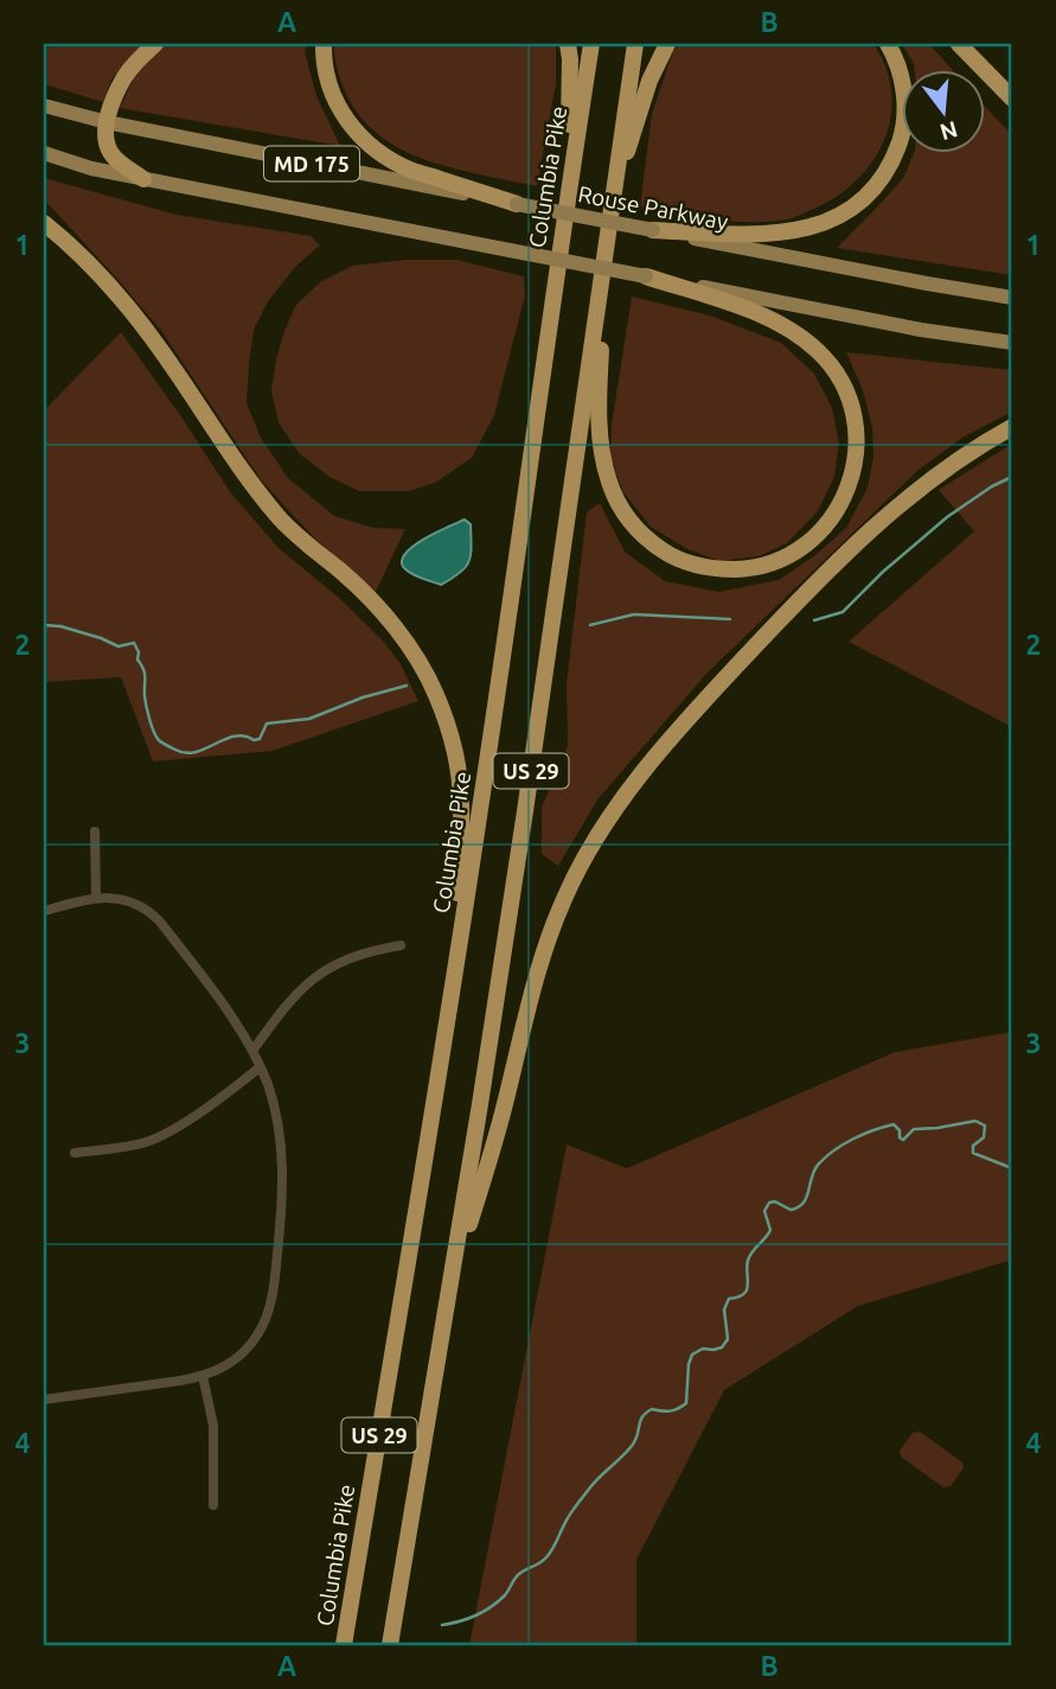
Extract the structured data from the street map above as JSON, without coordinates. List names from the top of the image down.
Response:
{
  "streets": {
    "highway": ["Columbia Pike", "US 29"],
    "main road": ["MD 175", "Rouse Parkway"]
  },
  "north": "bottom",
  "grid": {
    "columns": ["A", "B"],
    "rows": [
      "1",
      "2",
      "3",
      "4"
    ]
  }
}
